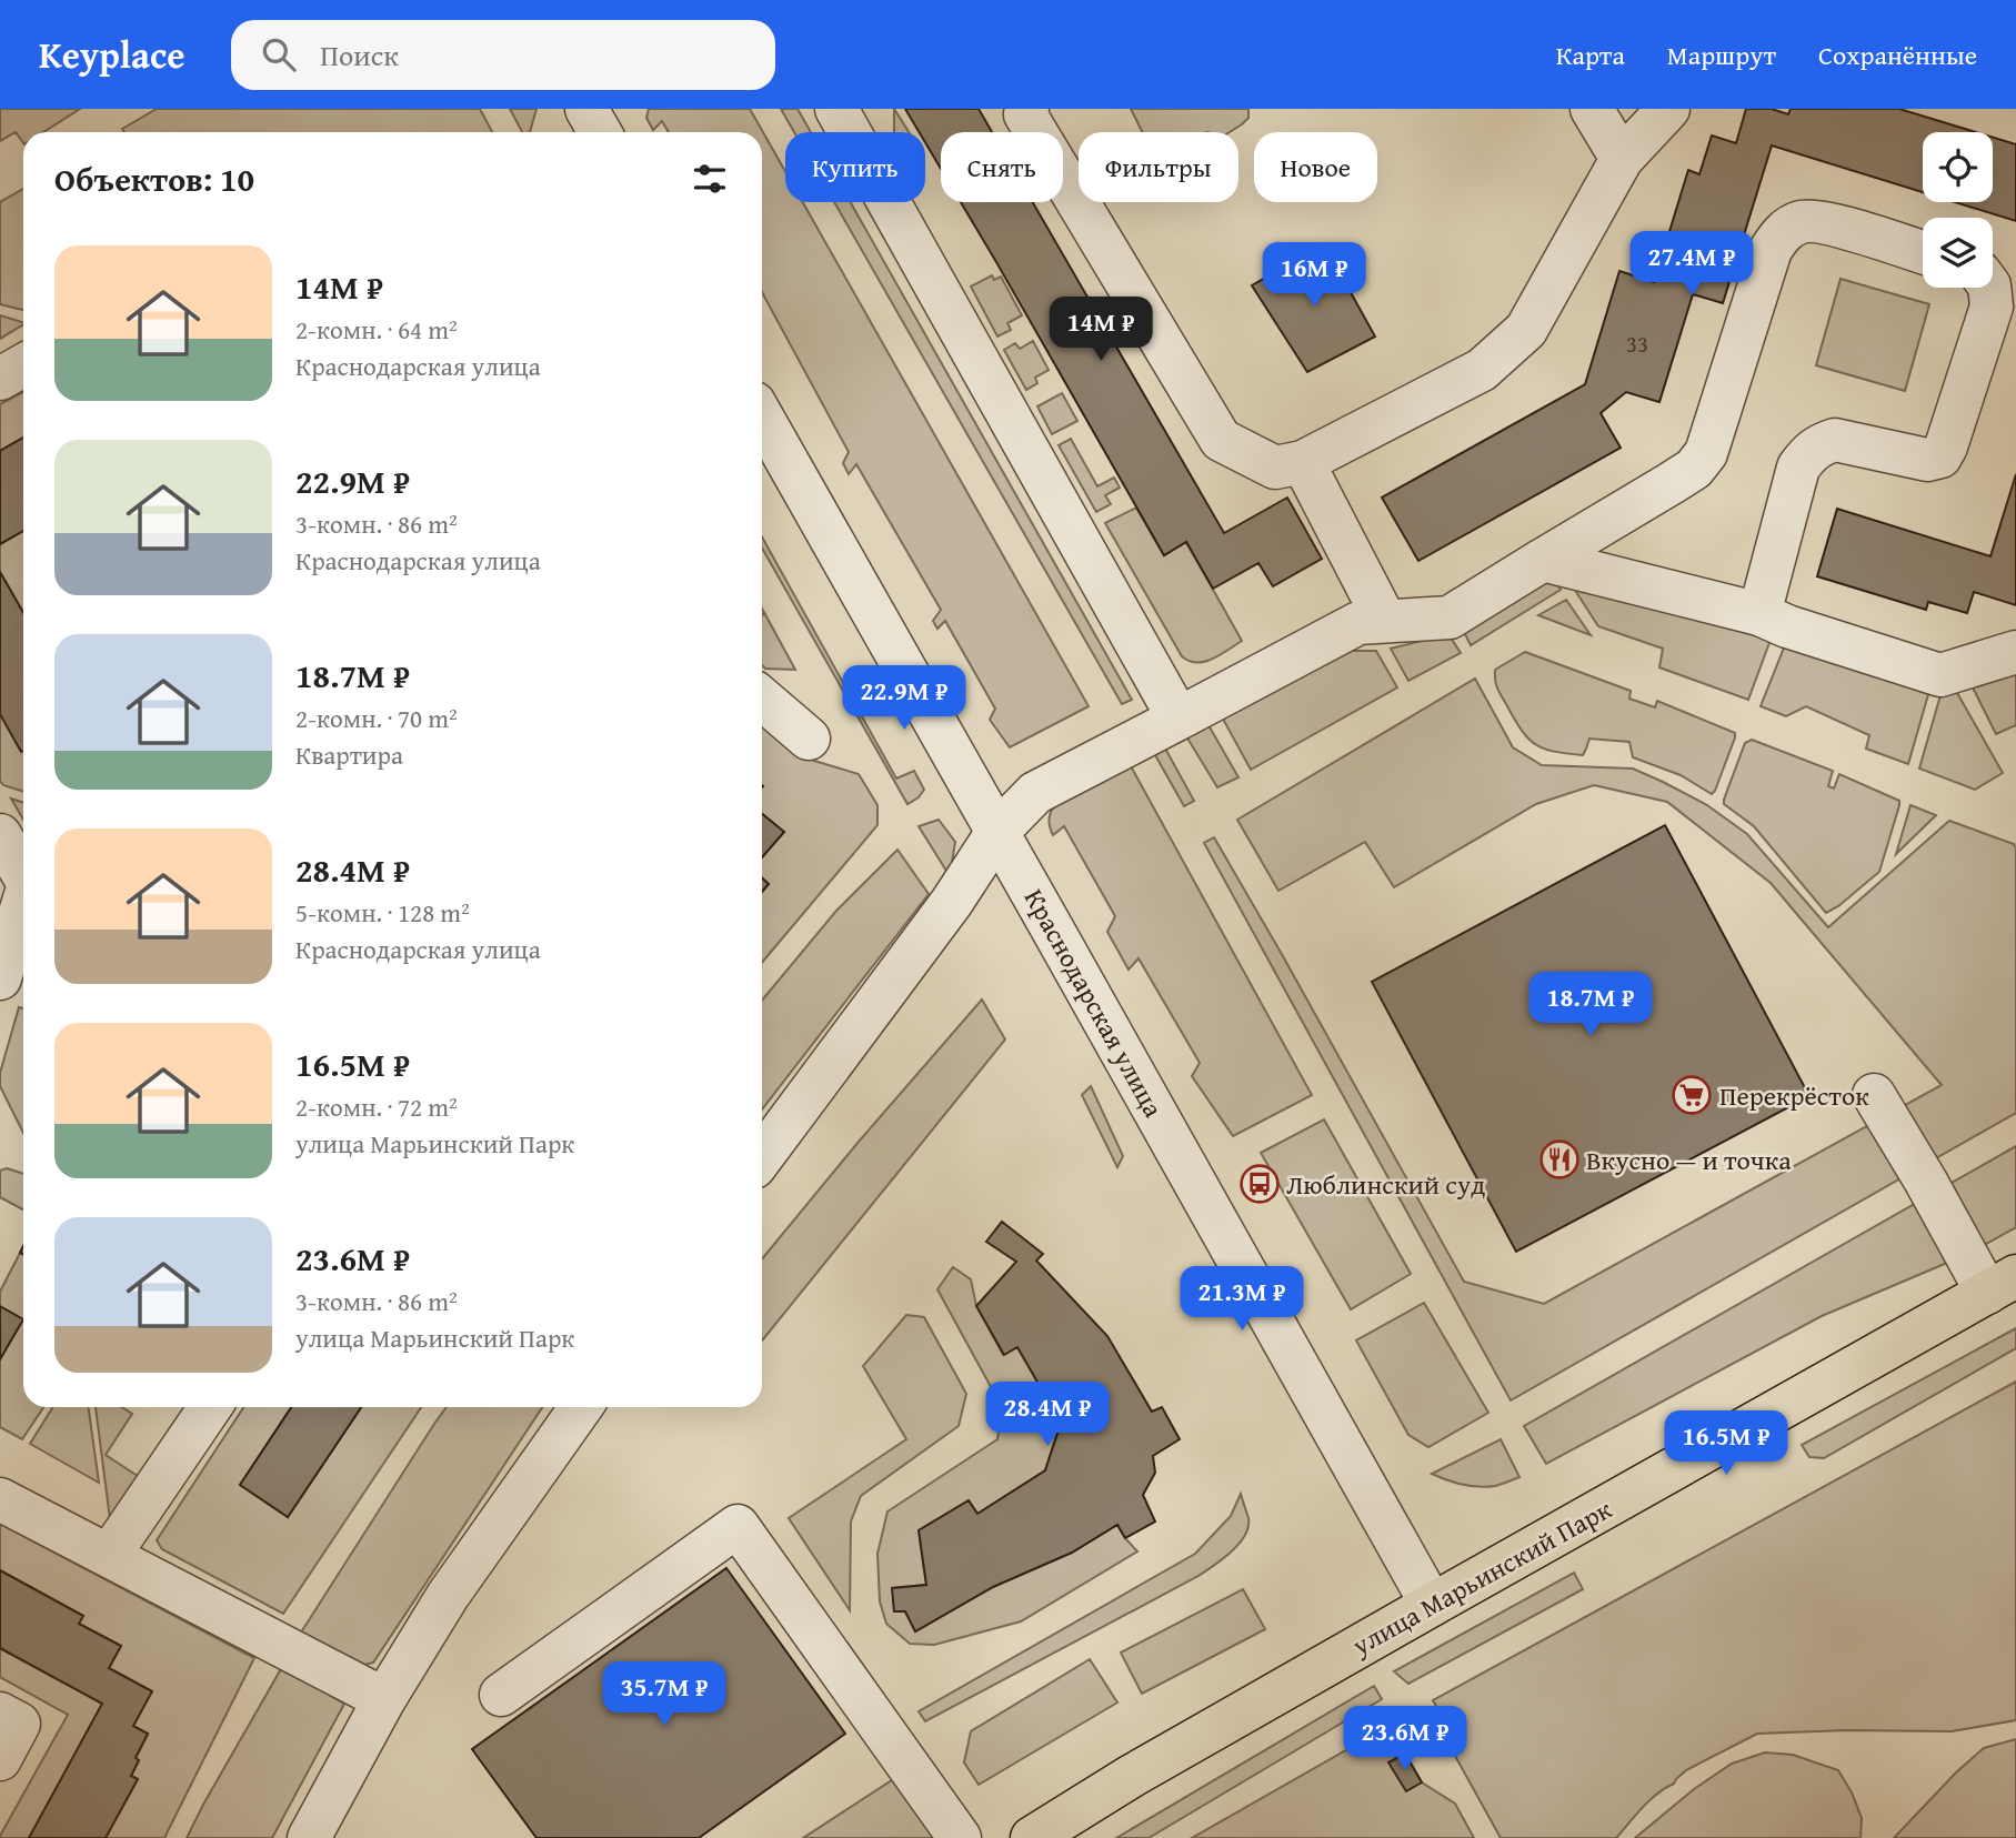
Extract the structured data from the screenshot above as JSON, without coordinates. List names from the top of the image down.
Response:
{
  "streets": {
    "main road": ["улица Марьинский Парк"],
    "street": ["Краснодарская улица"]
  },
  "crossings": [
    ["Краснодарская улица", "улица Марьинский Парк"]
  ],
  "places": {
    "supermarket": ["Перекрёсток"],
    "restaurant": ["Вкусно — и точка"],
    "bus stop": ["Люблинский суд"]
  },
  "house_numbers": ["33"],
  "page": {
    "header": "Keyplace",
    "search": "Поиск",
    "nav": ["Карта", "Маршрут", "Сохранённые"],
    "chip": [
      "Купить",
      "Снять",
      "Фильтры",
      "Новое"
    ],
    "heading": "Объектов: 10",
    "list": [
      {
        "name": "14M ₽",
        "note": "2-комн. · 64 m² · Краснодарская улица"
      },
      {
        "name": "22.9M ₽",
        "note": "3-комн. · 86 m² · Краснодарская улица"
      },
      {
        "name": "18.7M ₽",
        "note": "2-комн. · 70 m² · Квартира"
      },
      {
        "name": "28.4M ₽",
        "note": "5-комн. · 128 m² · Краснодарская улица"
      },
      {
        "name": "16.5M ₽",
        "note": "2-комн. · 72 m² · улица Марьинский Парк"
      },
      {
        "name": "23.6M ₽",
        "note": "3-комн. · 86 m² · улица Марьинский Парк"
      }
    ],
    "price": [
      "27.4M ₽",
      "16M ₽",
      "14M ₽",
      "22.9M ₽",
      "18.7M ₽",
      "21.3M ₽",
      "28.4M ₽",
      "16.5M ₽",
      "35.7M ₽",
      "23.6M ₽"
    ]
  }
}
